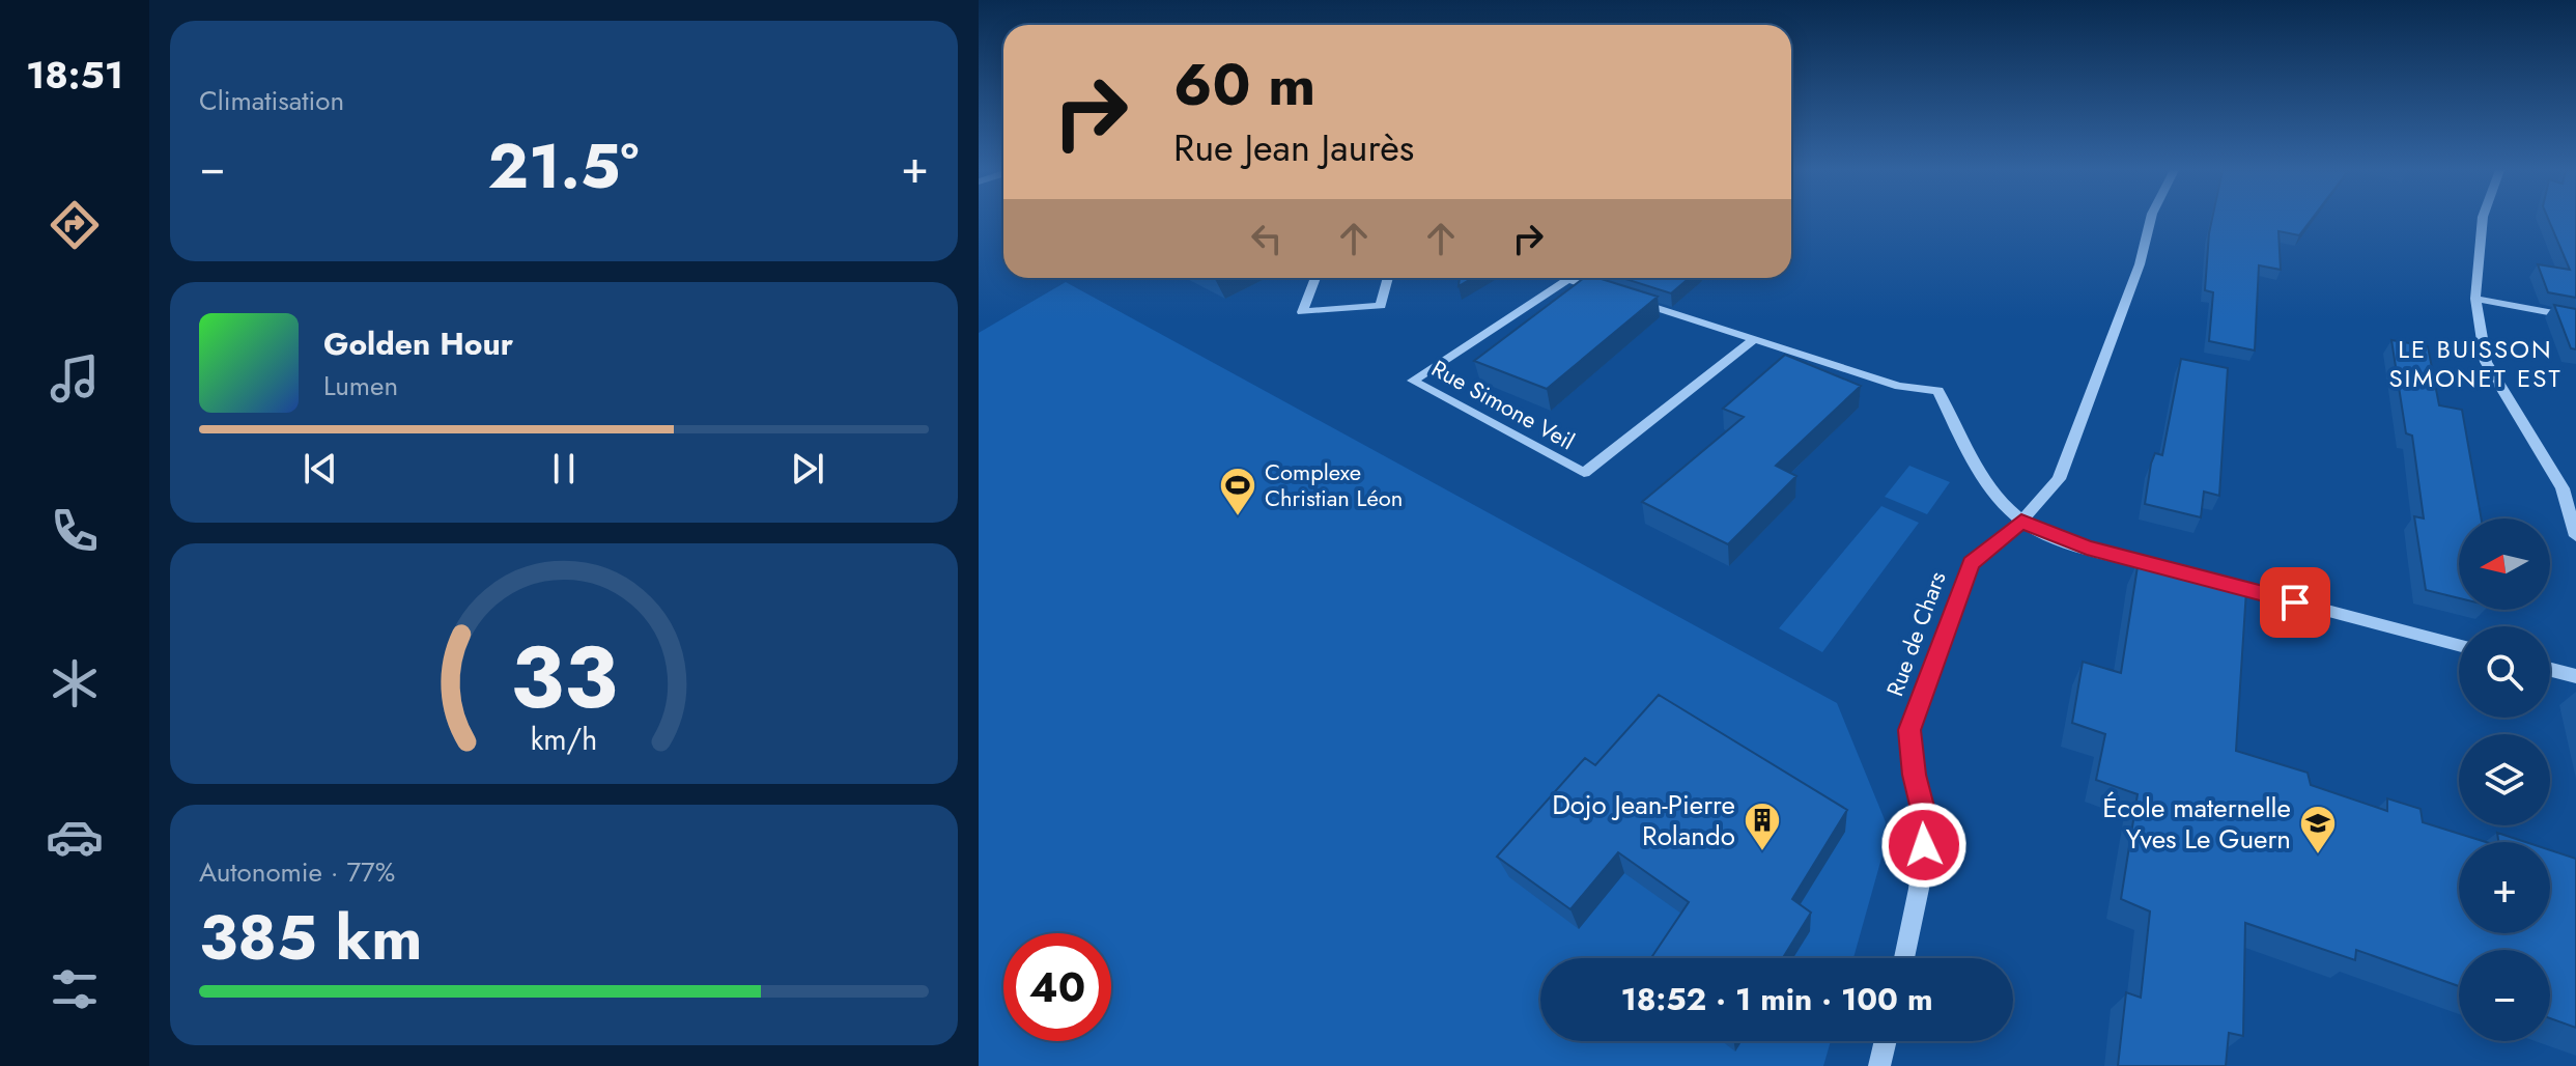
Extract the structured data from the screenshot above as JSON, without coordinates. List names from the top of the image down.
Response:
{
  "streets": {
    "street": ["Rue Simone Veil", "Rue de Chars"]
  },
  "districts": ["LE BUISSON SIMONET EST"],
  "places": {
    "sports": ["Complexe Christian Léon"],
    "building": ["Dojo Jean-Pierre Rolando"],
    "school or university": ["École maternelle Yves Le Guern"]
  },
  "north": "left",
  "page": {
    "tabs": "18:51",
    "tile": [
      "Climatisation",
      ["Autonomie · 77%", "385 km"]
    ],
    "turn": ["60 m", "Rue Jean Jaurès"],
    "heat": ["−", "21.5°", "+"],
    "song": ["Golden Hour", "Lumen"],
    "map_buttons": ["+", "−"],
    "limit": "40",
    "trip": "18:52 · 1 min · 100 m",
    "gauge": ["33", "km/h"]
  }
}
